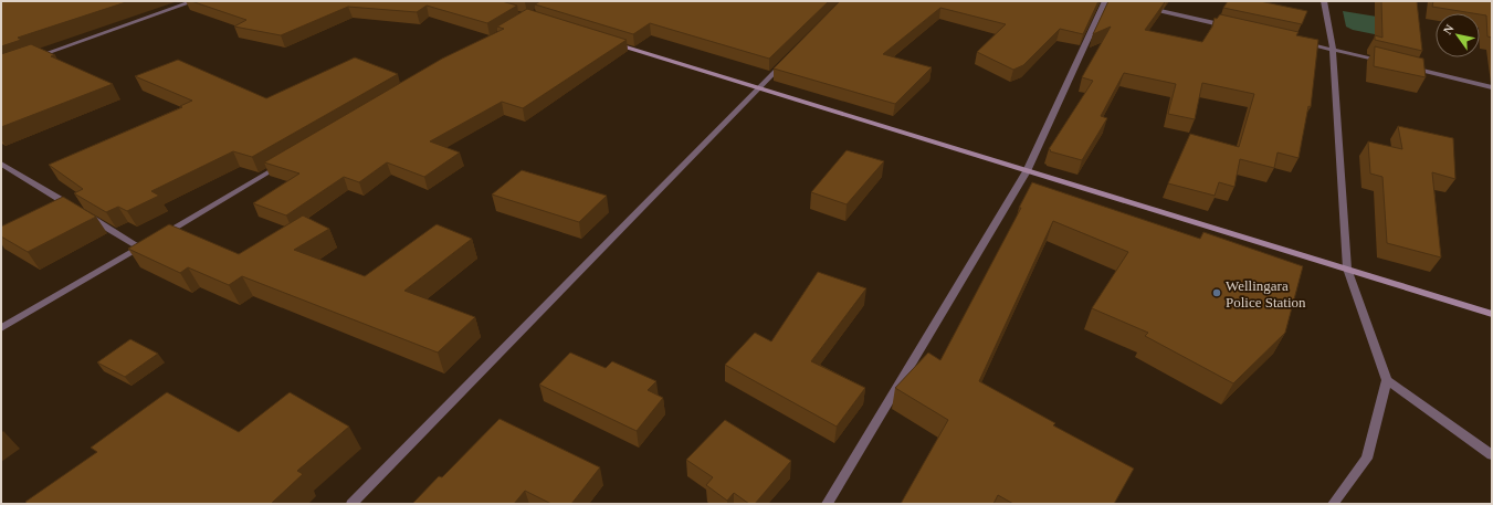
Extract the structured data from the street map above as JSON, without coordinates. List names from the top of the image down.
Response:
{
  "places": ["Wellingara Police Station"],
  "north": "top left"
}
